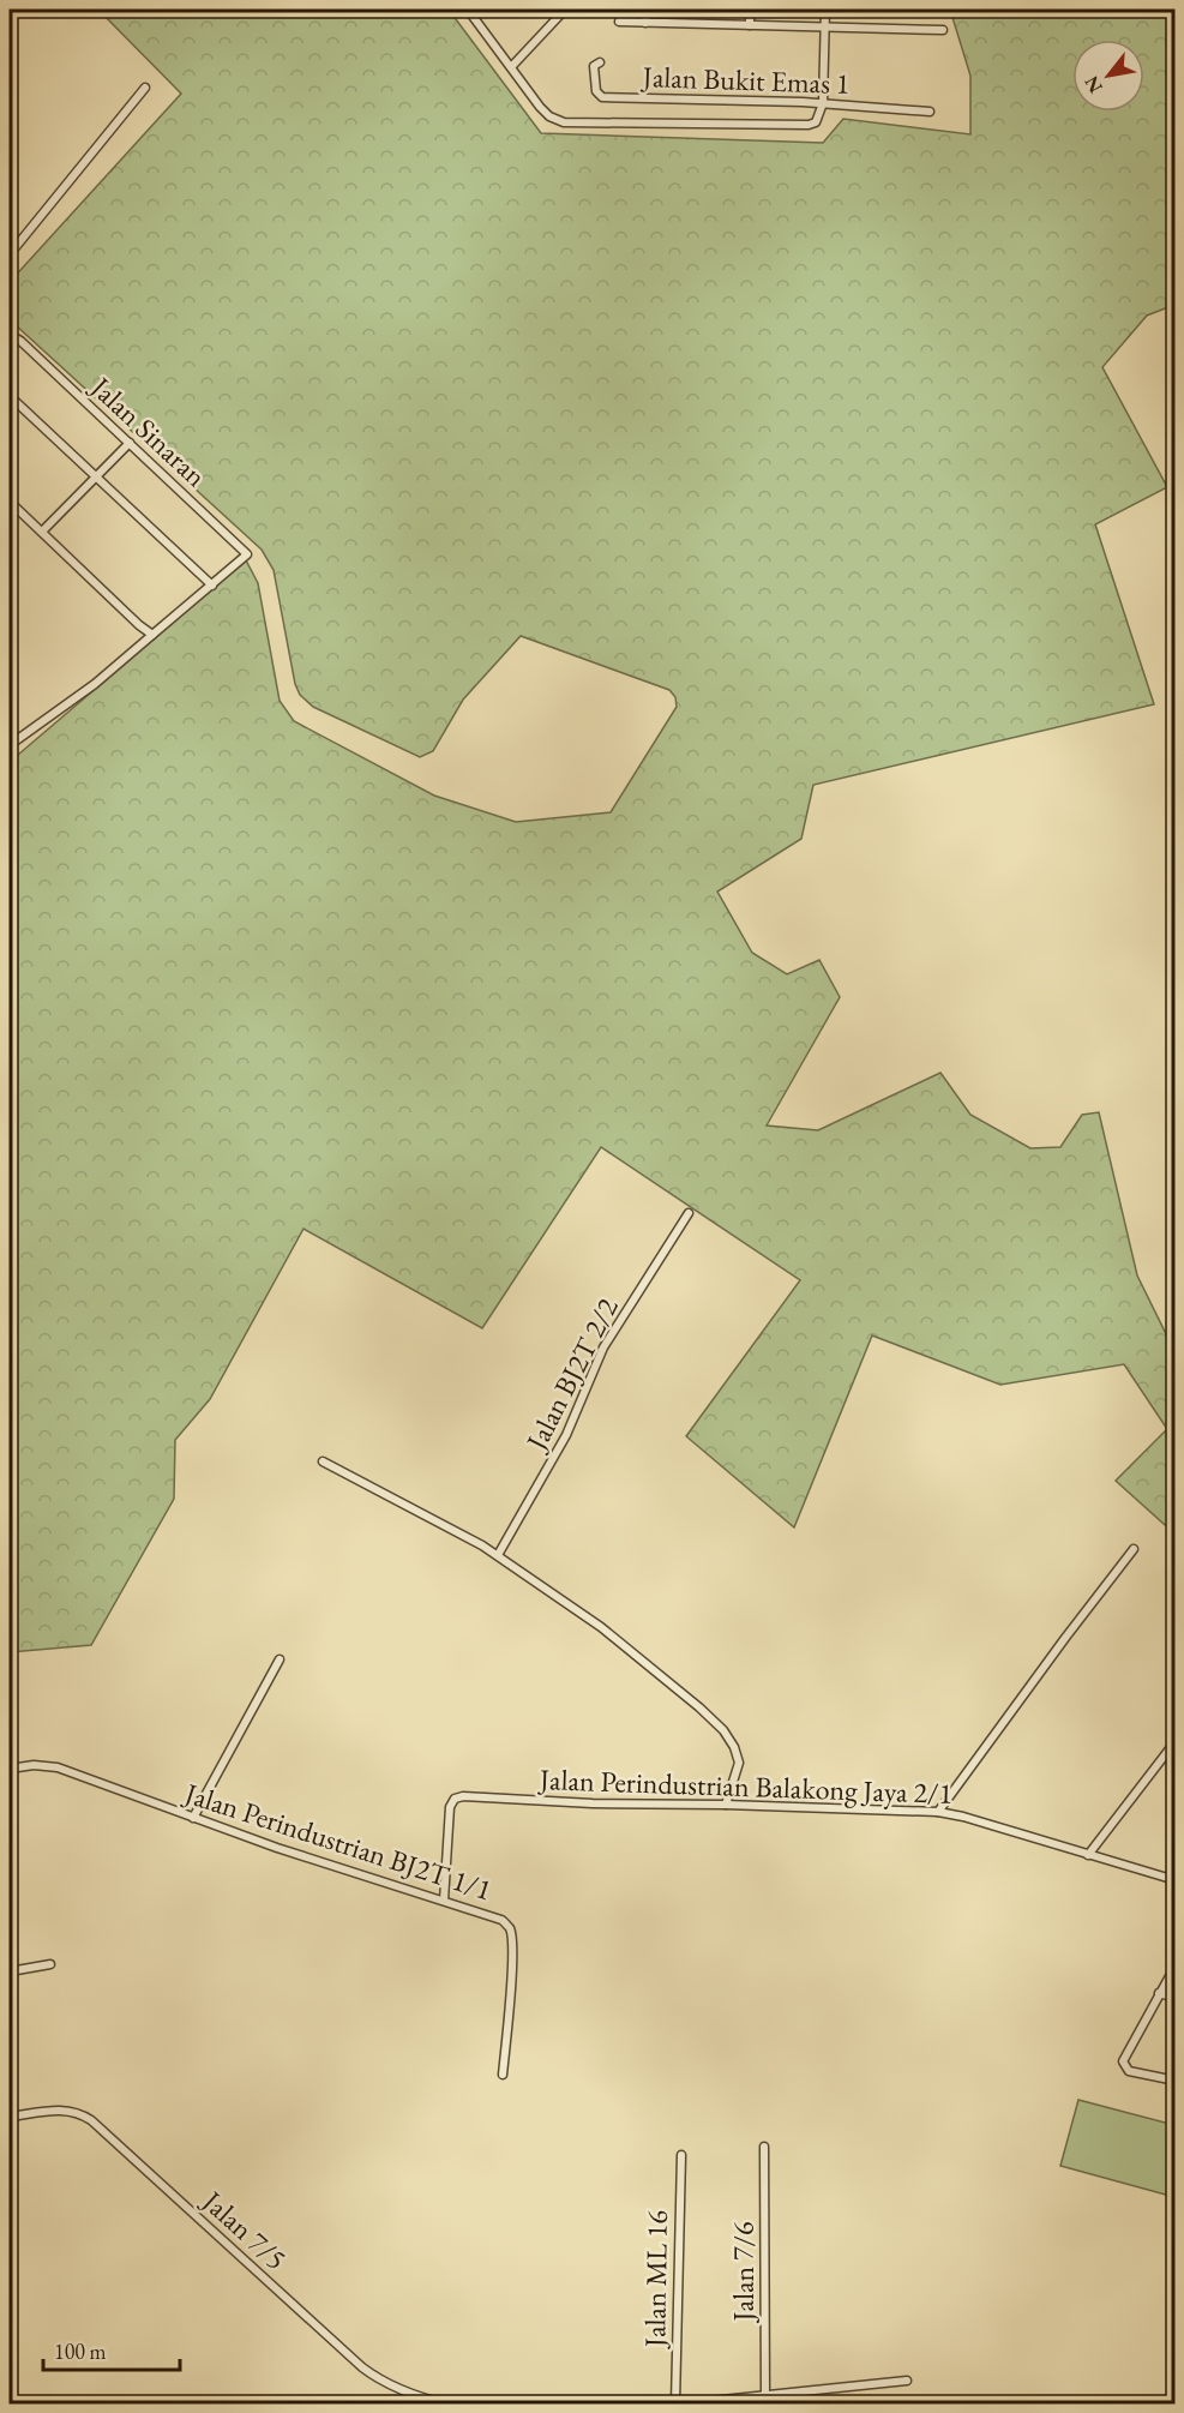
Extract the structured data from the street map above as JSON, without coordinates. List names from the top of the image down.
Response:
{
  "streets": {
    "street": [
      "Jalan Bukit Emas 1",
      "Jalan Sinaran",
      "Jalan BJ2T 2/2",
      "Jalan Perindustrian Balakong Jaya 2/1",
      "Jalan Perindustrian BJ2T 1/1",
      "Jalan 7/5",
      "Jalan 7/6",
      "Jalan ML 16"
    ]
  },
  "crossings": [
    ["Jalan Perindustrian Balakong Jaya 2/1", "Jalan Perindustrian BJ2T 1/1"]
  ],
  "scale_bar": "100 m",
  "north": "bottom left"
}
